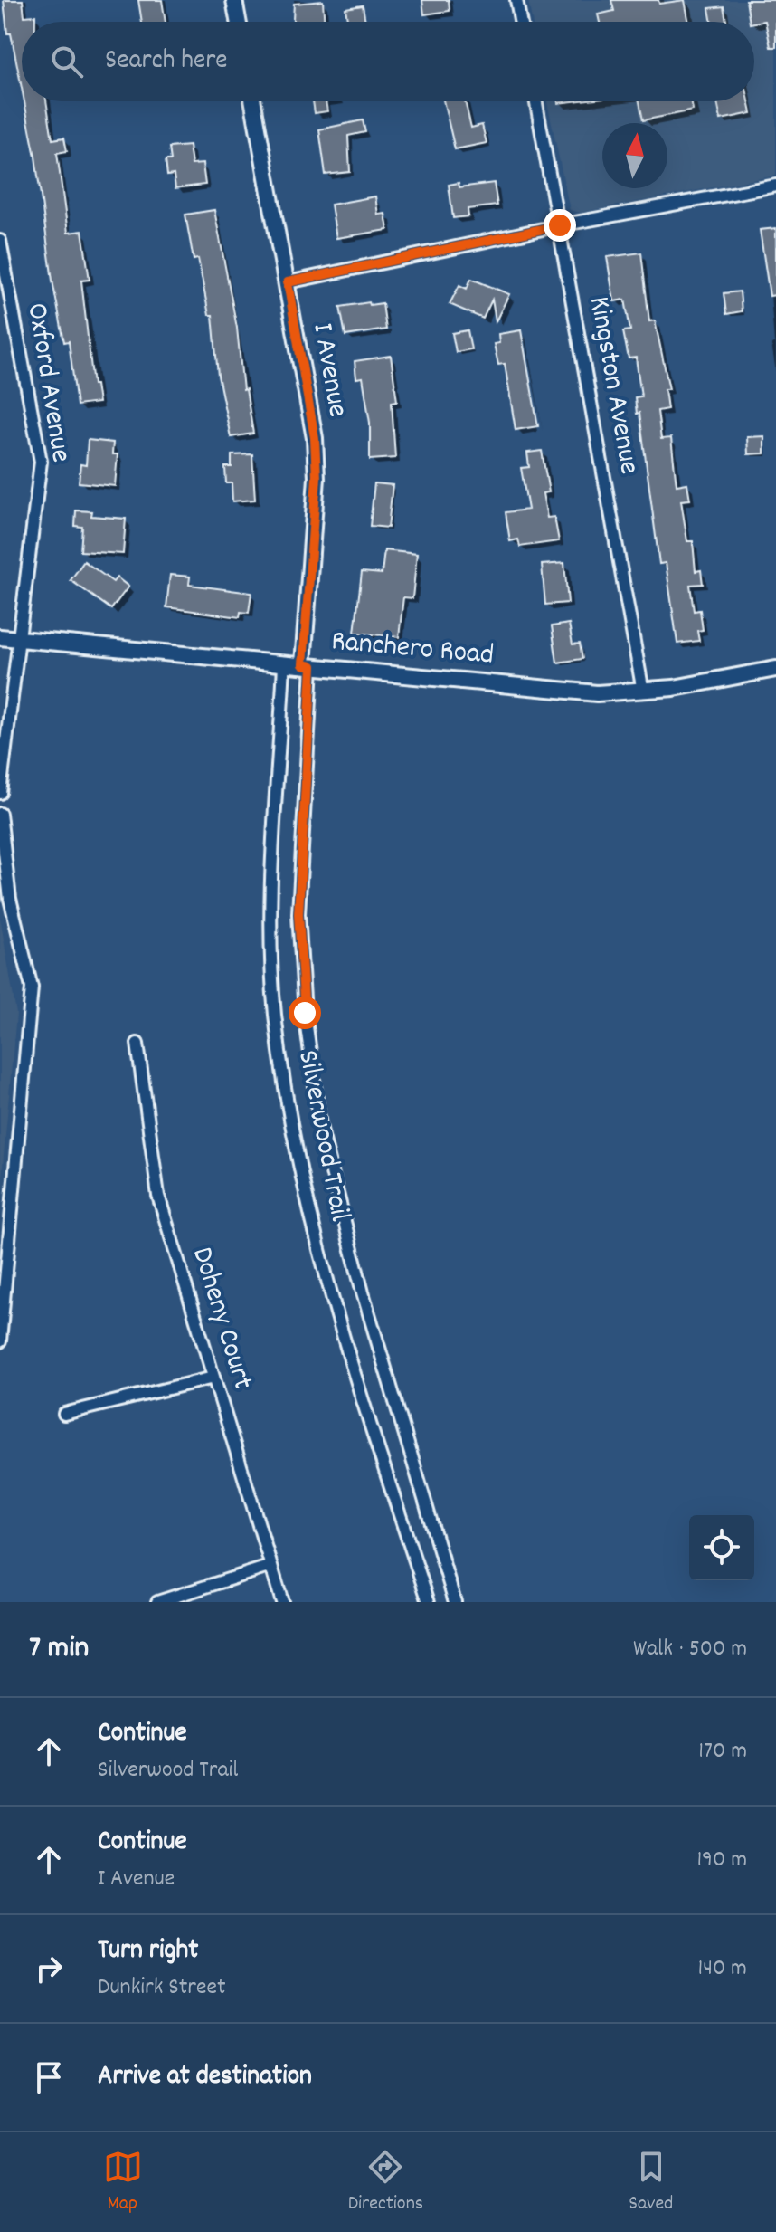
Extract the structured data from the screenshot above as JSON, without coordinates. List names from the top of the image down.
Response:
{
  "streets": {
    "main road": ["I Avenue", "Ranchero Road"],
    "street": [
      "Oxford Avenue",
      "Kingston Avenue",
      "Silverwood Trail",
      "Doheny Court"
    ]
  },
  "crossings": [
    ["I Avenue", "Ranchero Road"],
    ["I Avenue", "Silverwood Trail"],
    ["Oxford Avenue", "Ranchero Road"],
    ["Kingston Avenue", "Ranchero Road"],
    ["Ranchero Road", "Silverwood Trail"]
  ],
  "north": "top",
  "page": {
    "search": "Search here",
    "heading": ["7 min", "Walk · 500 m"],
    "list": [
      ["Continue", "Silverwood Trail", "170 m"],
      ["Continue", "I Avenue", "190 m"],
      ["Turn right", "Dunkirk Street", "140 m"],
      "Arrive at destination"
    ],
    "nav": ["Map", "Directions", "Saved"]
  }
}
